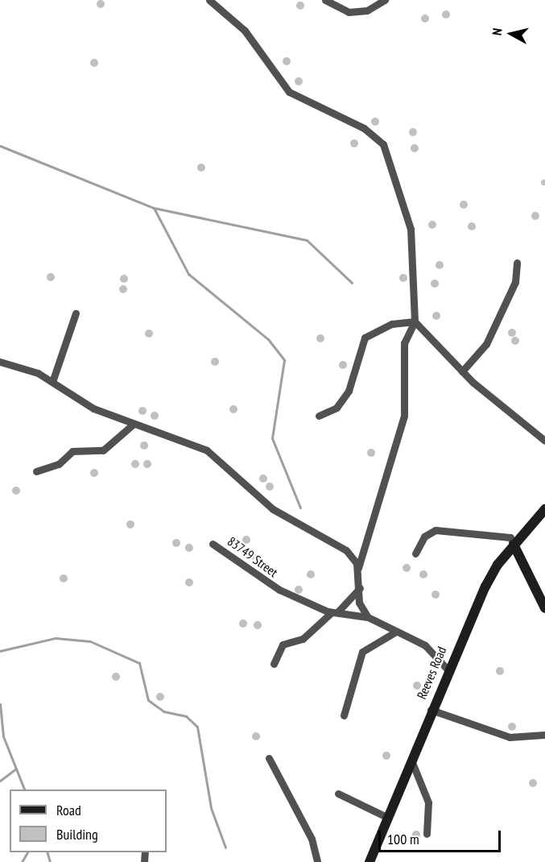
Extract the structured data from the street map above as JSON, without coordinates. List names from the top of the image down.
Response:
{
  "streets": {
    "street": ["83749 Street", "Reeves Road"]
  },
  "crossings": [
    ["83749 Street", "Reeves Road"]
  ],
  "legend": ["Road", "Building"],
  "scale_bar": "100 m",
  "north": "left"
}
